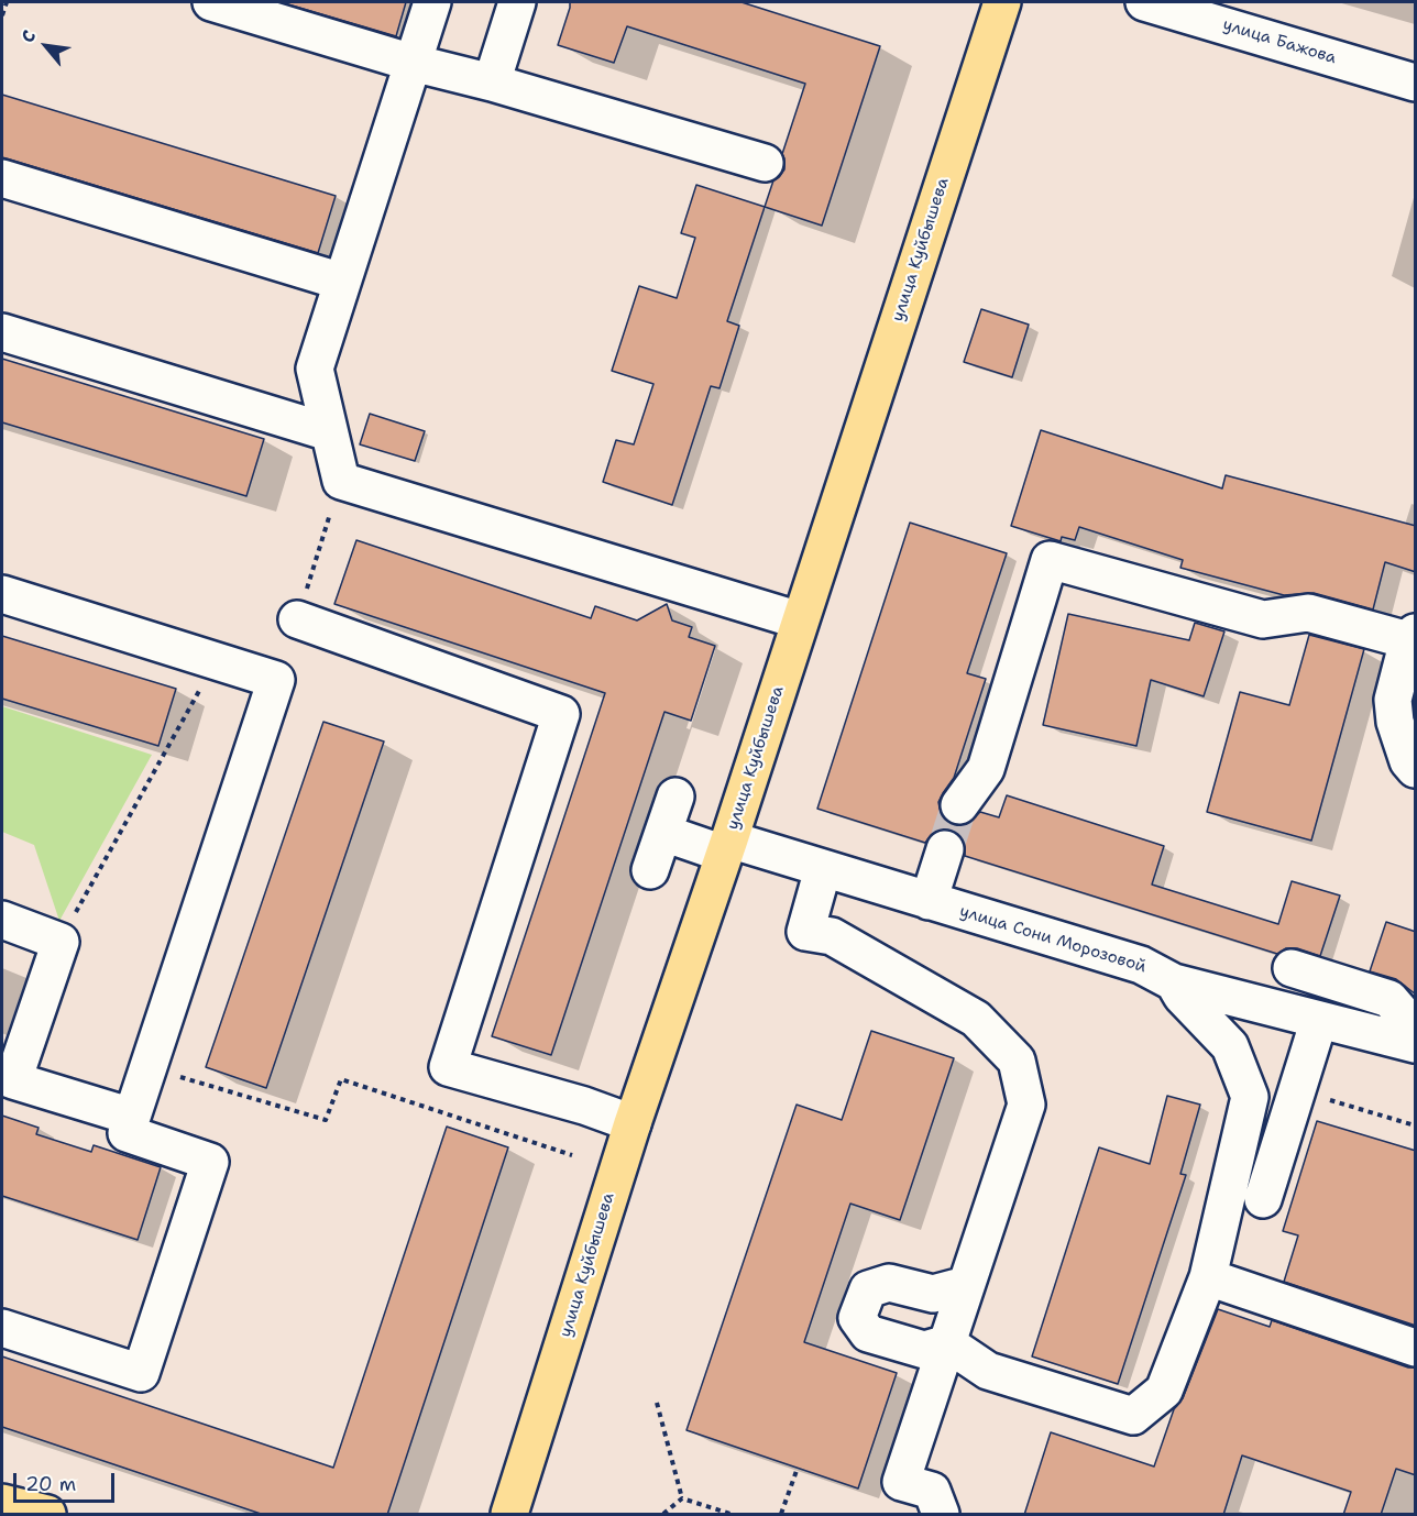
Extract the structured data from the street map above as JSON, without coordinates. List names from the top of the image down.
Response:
{
  "streets": {
    "main road": ["улица Куйбышева"],
    "street": ["улица Бажова", "улица Сони Морозовой"]
  },
  "crossings": [
    ["улица Куйбышева", "улица Сони Морозовой"]
  ],
  "scale_bar": "20 m",
  "north": "top left"
}
